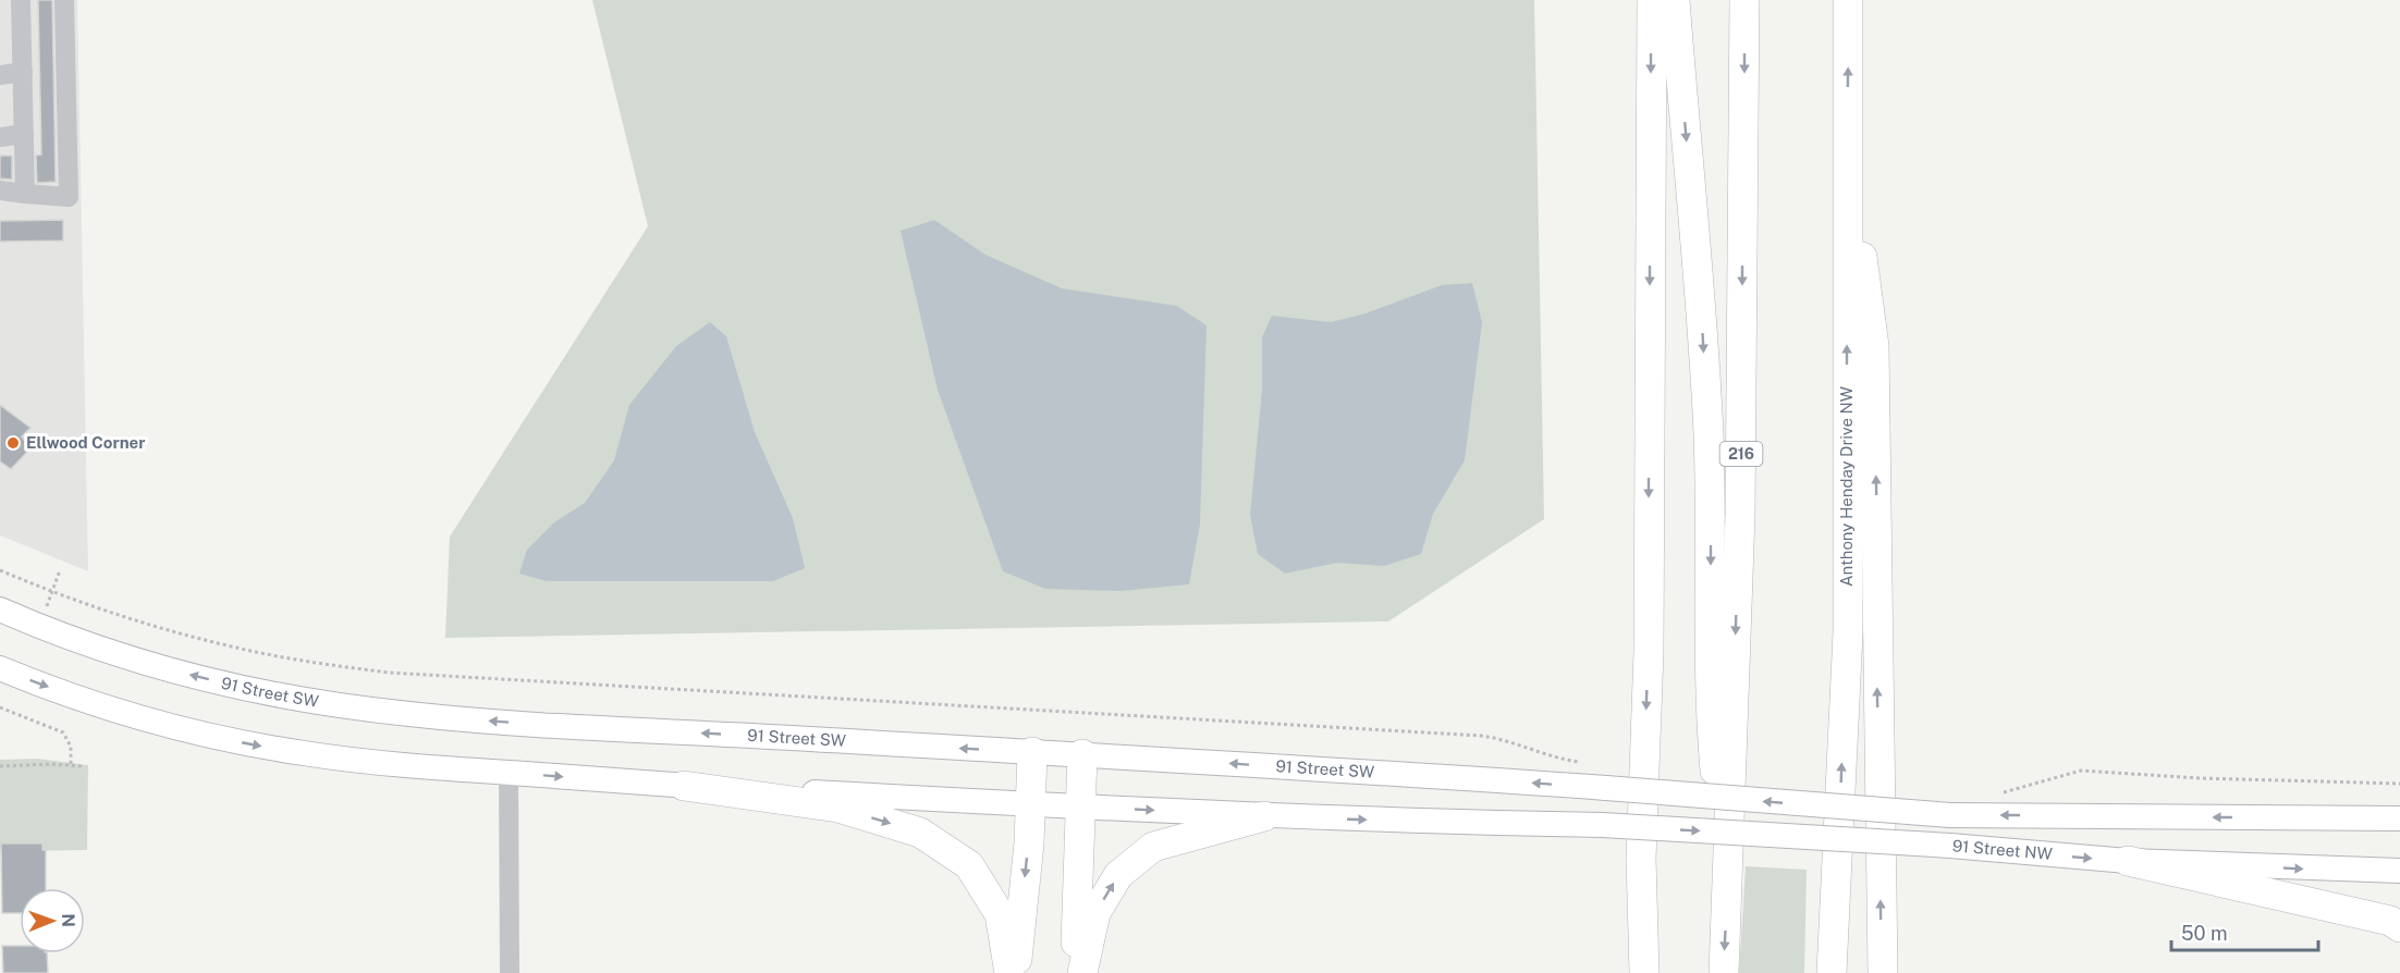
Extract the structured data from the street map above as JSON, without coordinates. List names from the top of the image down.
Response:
{
  "streets": {
    "highway": ["216", "Anthony Henday Drive NW"],
    "main road": ["91 Street SW", "91 Street NW"]
  },
  "crossings": [
    ["91 Street SW", "91 Street NW"]
  ],
  "places": ["Ellwood Corner"],
  "scale_bar": "50 m",
  "north": "right"
}
